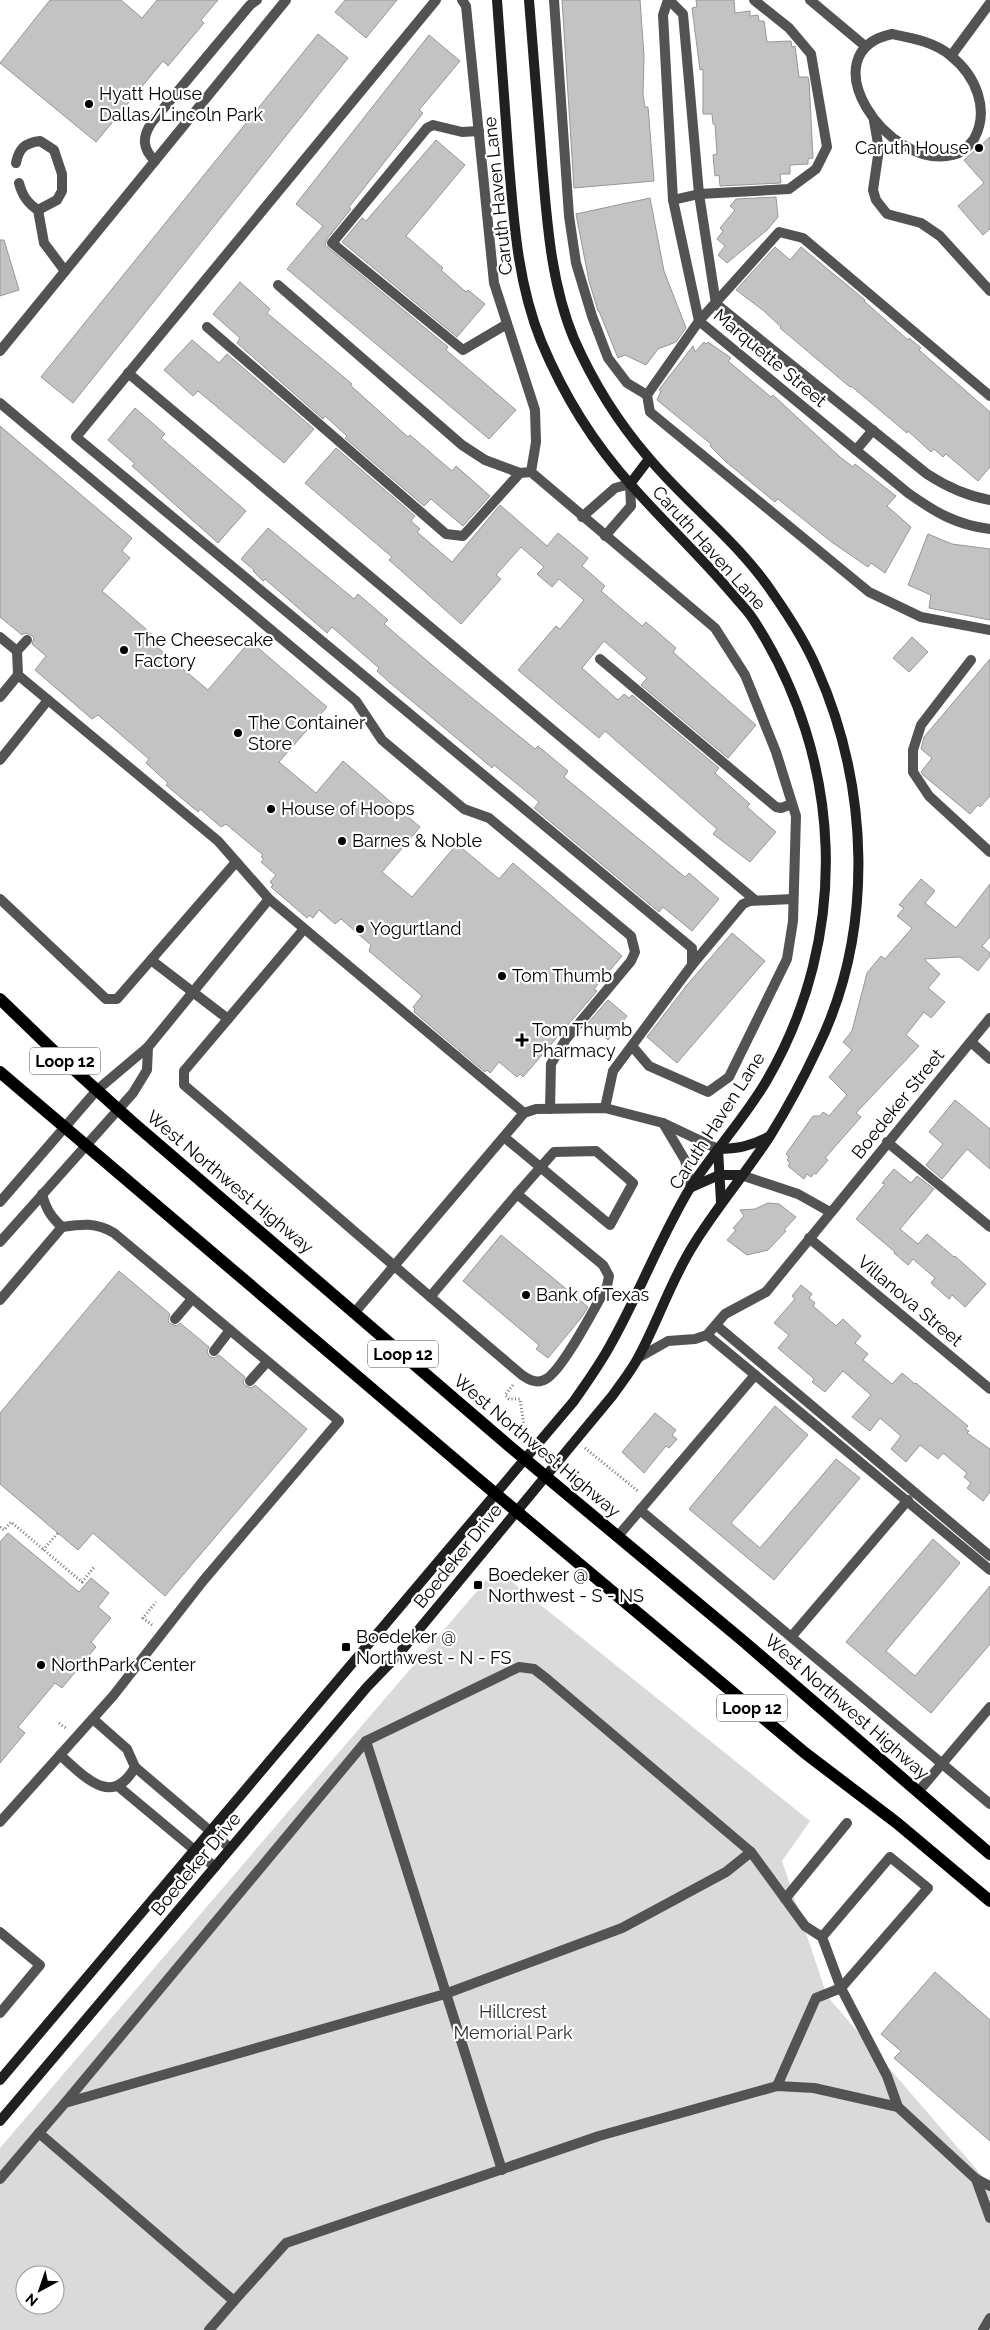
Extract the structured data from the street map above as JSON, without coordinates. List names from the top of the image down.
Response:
{
  "streets": {
    "main road": [
      "Caruth Haven Lane",
      "Loop 12",
      "West Northwest Highway",
      "Boedeker Drive"
    ],
    "street": ["Marquette Street", "Boedeker Street", "Villanova Street"]
  },
  "crossings": [
    ["Caruth Haven Lane", "Loop 12"],
    ["Caruth Haven Lane", "West Northwest Highway"],
    ["Caruth Haven Lane", "Boedeker Drive"],
    ["Loop 12", "Boedeker Drive"],
    ["West Northwest Highway", "Boedeker Drive"]
  ],
  "parks": ["Hillcrest Memorial Park"],
  "places": {
    "other": [
      "Hyatt House Dallas/Lincoln Park",
      "Caruth House",
      "The Cheesecake Factory",
      "The Container Store",
      "House of Hoops",
      "Barnes & Noble",
      "Yogurtland",
      "Tom Thumb",
      "Bank of Texas",
      "NorthPark Center"
    ],
    "health": ["Tom Thumb Pharmacy"],
    "transit": ["Boedeker @ Northwest - S - NS", "Boedeker @ Northwest - N - FS"]
  },
  "north": "bottom left"
}
